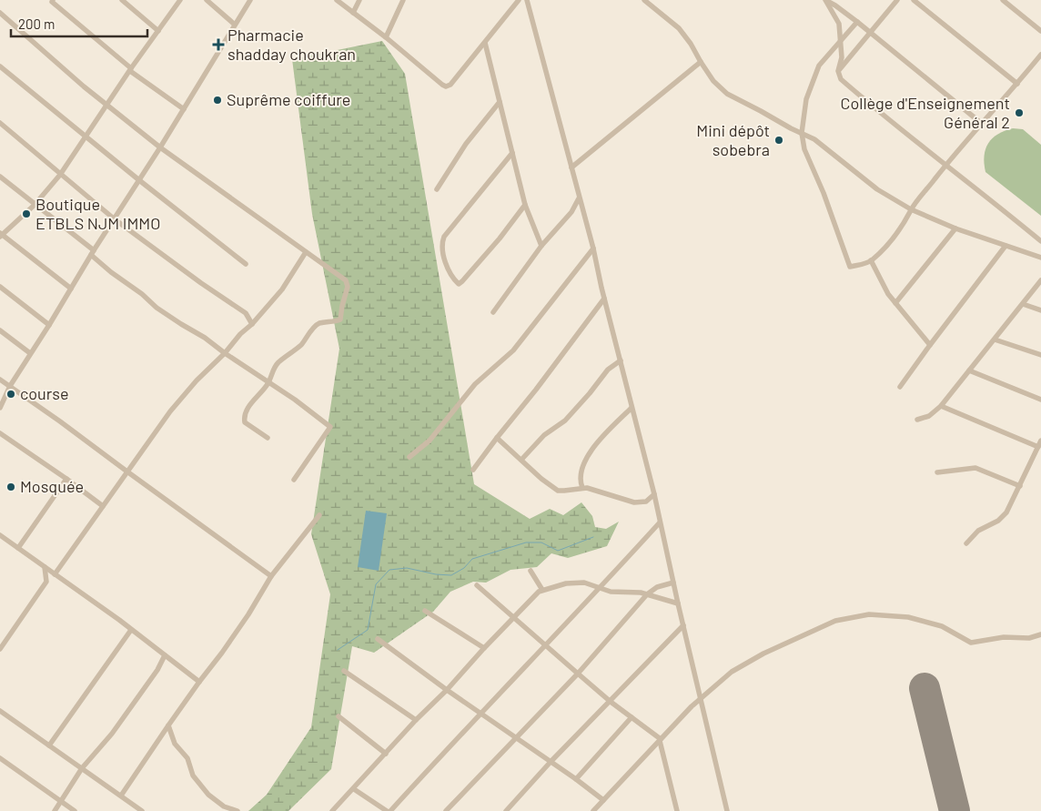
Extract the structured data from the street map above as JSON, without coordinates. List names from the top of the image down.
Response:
{
  "places": {
    "health": ["Pharmacie shadday choukran"],
    "other": [
      "Suprême coiffure",
      "Collège d'Enseignement Général 2",
      "Mini dépôt sobebra",
      "Boutique ETBLS NJM IMMO",
      "course",
      "Mosquée"
    ]
  },
  "scale_bar": "200 m"
}
